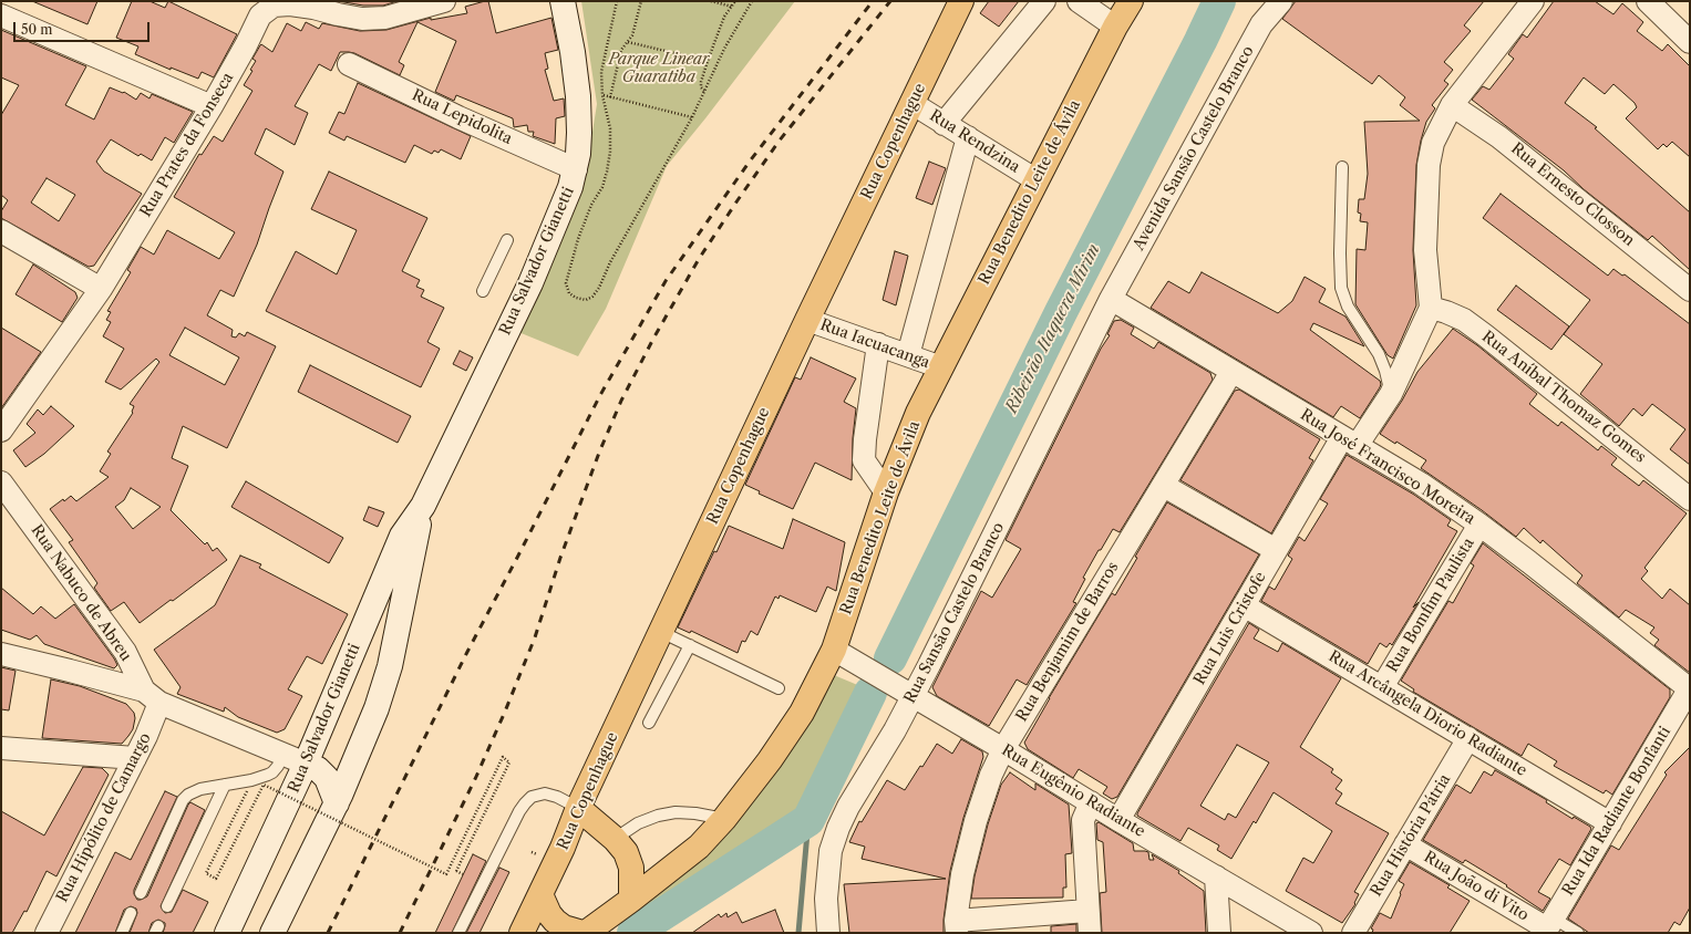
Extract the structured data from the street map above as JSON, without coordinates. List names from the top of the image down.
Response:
{
  "streets": {
    "main road": ["Rua Copenhague", "Rua Benedito Leite de Ávila", "Rua Salvador Gianetti"],
    "street": [
      "Rua Lepidolita",
      "Rua Rendzina",
      "Rua Prates da Fonseca",
      "Avenida Sansão Castelo Branco",
      "Rua Ernesto Closson",
      "Rua Iacuacanga",
      "Rua Aníbal Thomaz Gomes",
      "Rua José Francisco Moreira",
      "Rua Nabuco de Abreu",
      "Rua Bomfim Paulista",
      "Rua Sansão Castelo Branco",
      "Rua Luis Cristofe",
      "Rua Benjamim de Barros",
      "Rua Arcângela Diorio Radiante",
      "Rua Eugênio Radiante",
      "Rua Ida Radiante Bonfanti",
      "Rua Hipólito de Camargo",
      "Rua História Pátria",
      "Rua João di Vito"
    ]
  },
  "crossings": [
    ["Rua Lepidolita", "Rua Salvador Gianetti"],
    ["Rua Copenhague", "Rua Rendzina"],
    ["Rua Copenhague", "Rua Benedito Leite de Ávila"],
    ["Rua Copenhague", "Rua Iacuacanga"],
    ["Rua Rendzina", "Rua Benedito Leite de Ávila"],
    ["Avenida Sansão Castelo Branco", "Rua José Francisco Moreira"],
    ["Avenida Sansão Castelo Branco", "Rua Sansão Castelo Branco"],
    ["Rua Benedito Leite de Ávila", "Rua Iacuacanga"],
    ["Rua Benedito Leite de Ávila", "Rua Eugênio Radiante"],
    ["Rua Aníbal Thomaz Gomes", "Rua Luis Cristofe"],
    ["Rua José Francisco Moreira", "Rua Bomfim Paulista"],
    ["Rua José Francisco Moreira", "Rua Sansão Castelo Branco"],
    ["Rua José Francisco Moreira", "Rua Luis Cristofe"],
    ["Rua José Francisco Moreira", "Rua Benjamim de Barros"],
    ["Rua José Francisco Moreira", "Rua Ida Radiante Bonfanti"],
    ["Rua Nabuco de Abreu", "Rua Hipólito de Camargo"],
    ["Rua Bomfim Paulista", "Rua Arcângela Diorio Radiante"],
    ["Rua Sansão Castelo Branco", "Rua Eugênio Radiante"],
    ["Rua Luis Cristofe", "Rua Arcângela Diorio Radiante"],
    ["Rua Luis Cristofe", "Rua Eugênio Radiante"],
    ["Rua Benjamim de Barros", "Rua Eugênio Radiante"],
    ["Rua Arcângela Diorio Radiante", "Rua Ida Radiante Bonfanti"],
    ["Rua Arcângela Diorio Radiante", "Rua História Pátria"],
    ["Rua Ida Radiante Bonfanti", "Rua João di Vito"],
    ["Rua História Pátria", "Rua João di Vito"]
  ],
  "water": ["Ribeirão Itaquera Mirim"],
  "parks": ["Parque Linear Guaratiba"],
  "scale_bar": "50 m"
}
